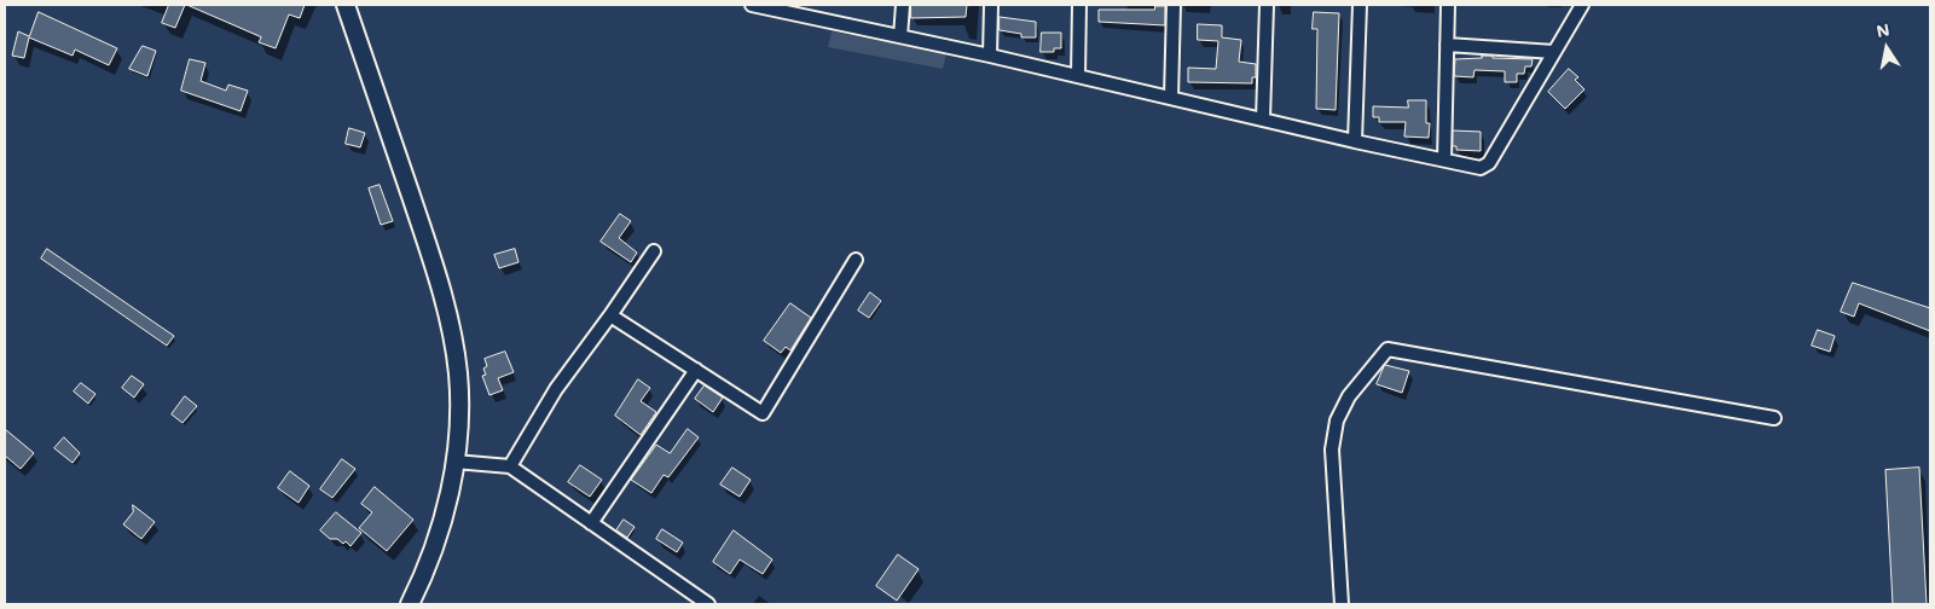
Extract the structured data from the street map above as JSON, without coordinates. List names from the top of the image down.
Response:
{
  "north": "top"
}
